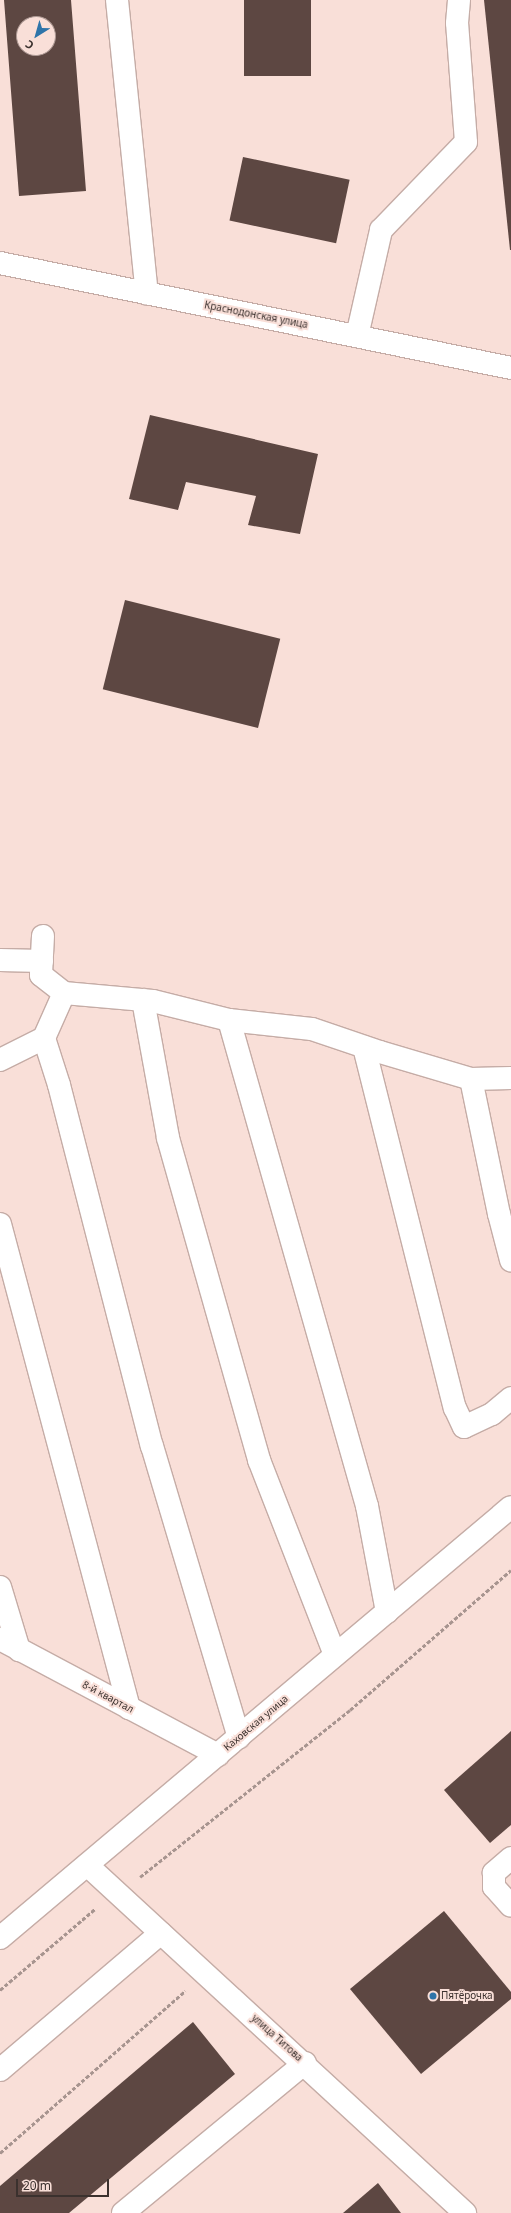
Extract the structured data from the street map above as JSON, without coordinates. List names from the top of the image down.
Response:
{
  "streets": {
    "street": [
      "Краснодонская улица",
      "8-й квартал",
      "Каховская улица",
      "улица Титова"
    ]
  },
  "crossings": [
    ["8-й квартал", "Каховская улица"],
    ["Каховская улица", "улица Титова"]
  ],
  "places": ["Пятёрочка"],
  "scale_bar": "20 m",
  "north": "bottom left"
}
